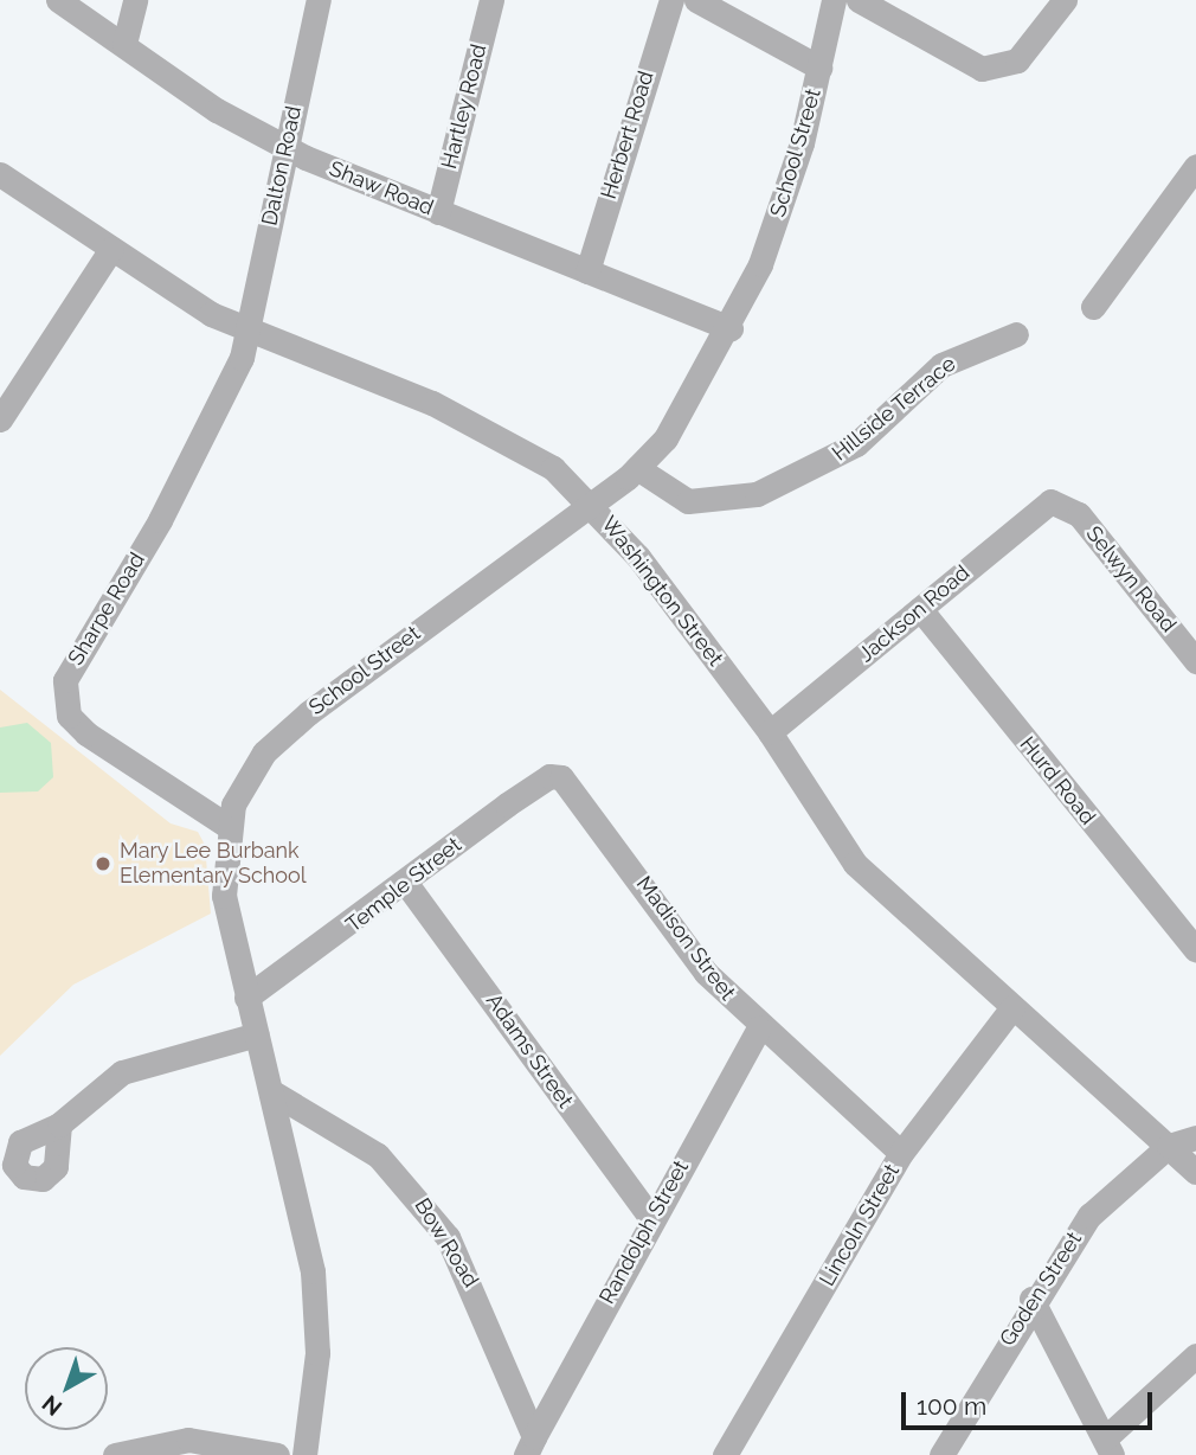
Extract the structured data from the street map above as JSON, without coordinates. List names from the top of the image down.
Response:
{
  "streets": {
    "street": [
      "Hartley Road",
      "Herbert Road",
      "School Street",
      "Dalton Road",
      "Shaw Road",
      "Hillside Terrace",
      "Selwyn Road",
      "Washington Street",
      "Sharpe Road",
      "Jackson Road",
      "Hurd Road",
      "Temple Street",
      "Madison Street",
      "Adams Street",
      "Lincoln Street",
      "Randolph Street",
      "Bow Road",
      "Goden Street"
    ]
  },
  "crossings": [
    ["Hartley Road", "Shaw Road"],
    ["Herbert Road", "Shaw Road"],
    ["School Street", "Shaw Road"],
    ["School Street", "Hillside Terrace"],
    ["School Street", "Washington Street"],
    ["School Street", "Sharpe Road"],
    ["School Street", "Temple Street"],
    ["School Street", "Bow Road"],
    ["Dalton Road", "Shaw Road"],
    ["Dalton Road", "Washington Street"],
    ["Dalton Road", "Sharpe Road"],
    ["Selwyn Road", "Jackson Road"],
    ["Washington Street", "Sharpe Road"],
    ["Washington Street", "Jackson Road"],
    ["Washington Street", "Lincoln Street"],
    ["Washington Street", "Goden Street"],
    ["Jackson Road", "Hurd Road"],
    ["Temple Street", "Madison Street"],
    ["Temple Street", "Adams Street"],
    ["Madison Street", "Lincoln Street"],
    ["Madison Street", "Randolph Street"],
    ["Adams Street", "Randolph Street"],
    ["Randolph Street", "Bow Road"]
  ],
  "places": ["Mary Lee Burbank Elementary School"],
  "scale_bar": "100 m",
  "north": "bottom left"
}
